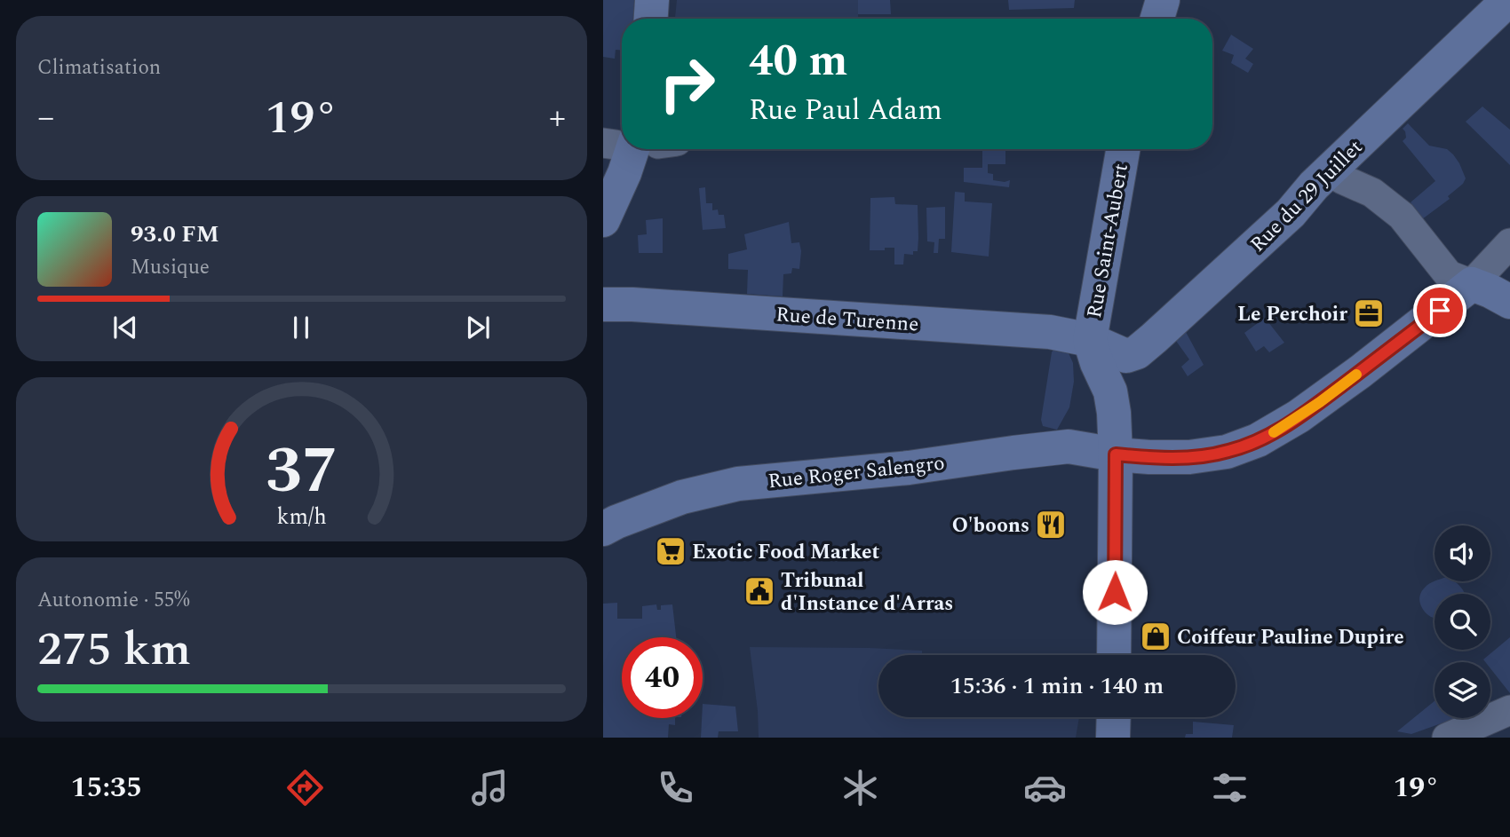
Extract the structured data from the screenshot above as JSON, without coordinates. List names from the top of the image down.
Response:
{
  "streets": {
    "street": [
      "Rue du 29 Juillet",
      "Rue Saint-Aubert",
      "Rue de Turenne",
      "Rue Roger Salengro"
    ]
  },
  "crossings": [
    ["Rue du 29 Juillet", "Rue Saint-Aubert"],
    ["Rue du 29 Juillet", "Rue de Turenne"],
    ["Rue Saint-Aubert", "Rue de Turenne"]
  ],
  "places": {
    "office": ["Le Perchoir"],
    "restaurant": ["O'boons"],
    "supermarket": ["Exotic Food Market"],
    "public building": ["Tribunal d'Instance d'Arras"],
    "shop": ["Coiffeur Pauline Dupire"]
  },
  "page": {
    "tile": [
      "Climatisation",
      ["Autonomie · 55%", "275 km"]
    ],
    "turn": ["40 m", "Rue Paul Adam"],
    "heat": ["−", "19°", "+"],
    "song": ["93.0 FM", "Musique"],
    "limit": "40",
    "trip": "15:36 · 1 min · 140 m",
    "tabs": ["15:35", "19°"],
    "gauge": ["37", "km/h"]
  }
}
